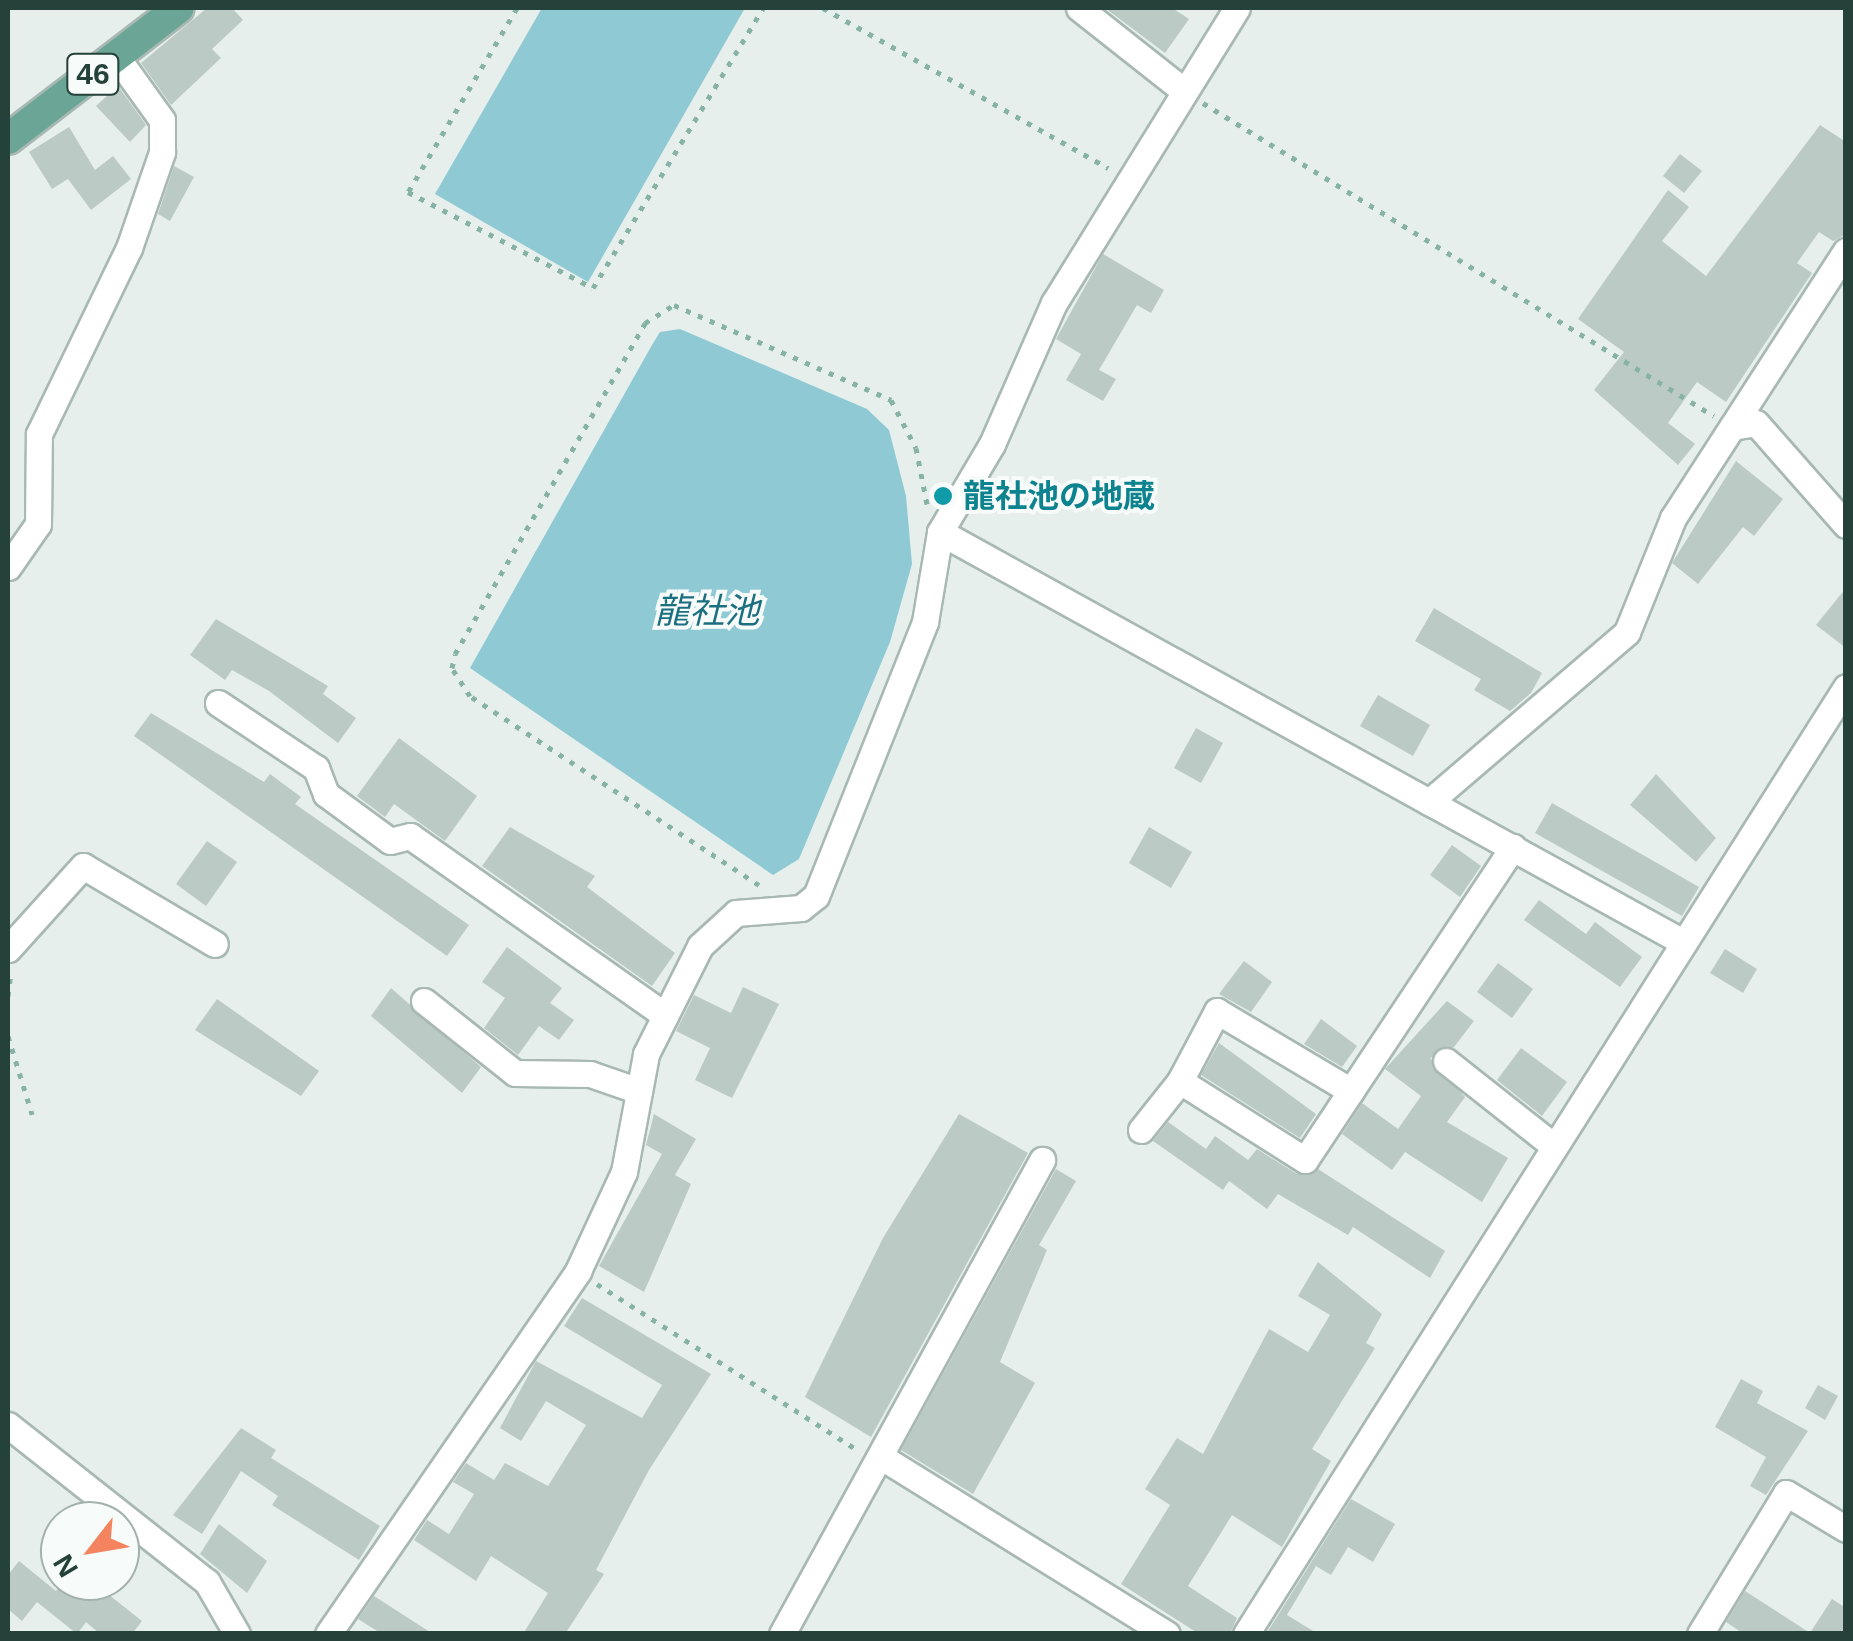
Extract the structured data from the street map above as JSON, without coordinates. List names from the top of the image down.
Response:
{
  "streets": {
    "main road": ["46"]
  },
  "water": ["龍社池"],
  "places": ["龍社池の地蔵"],
  "north": "bottom left"
}
